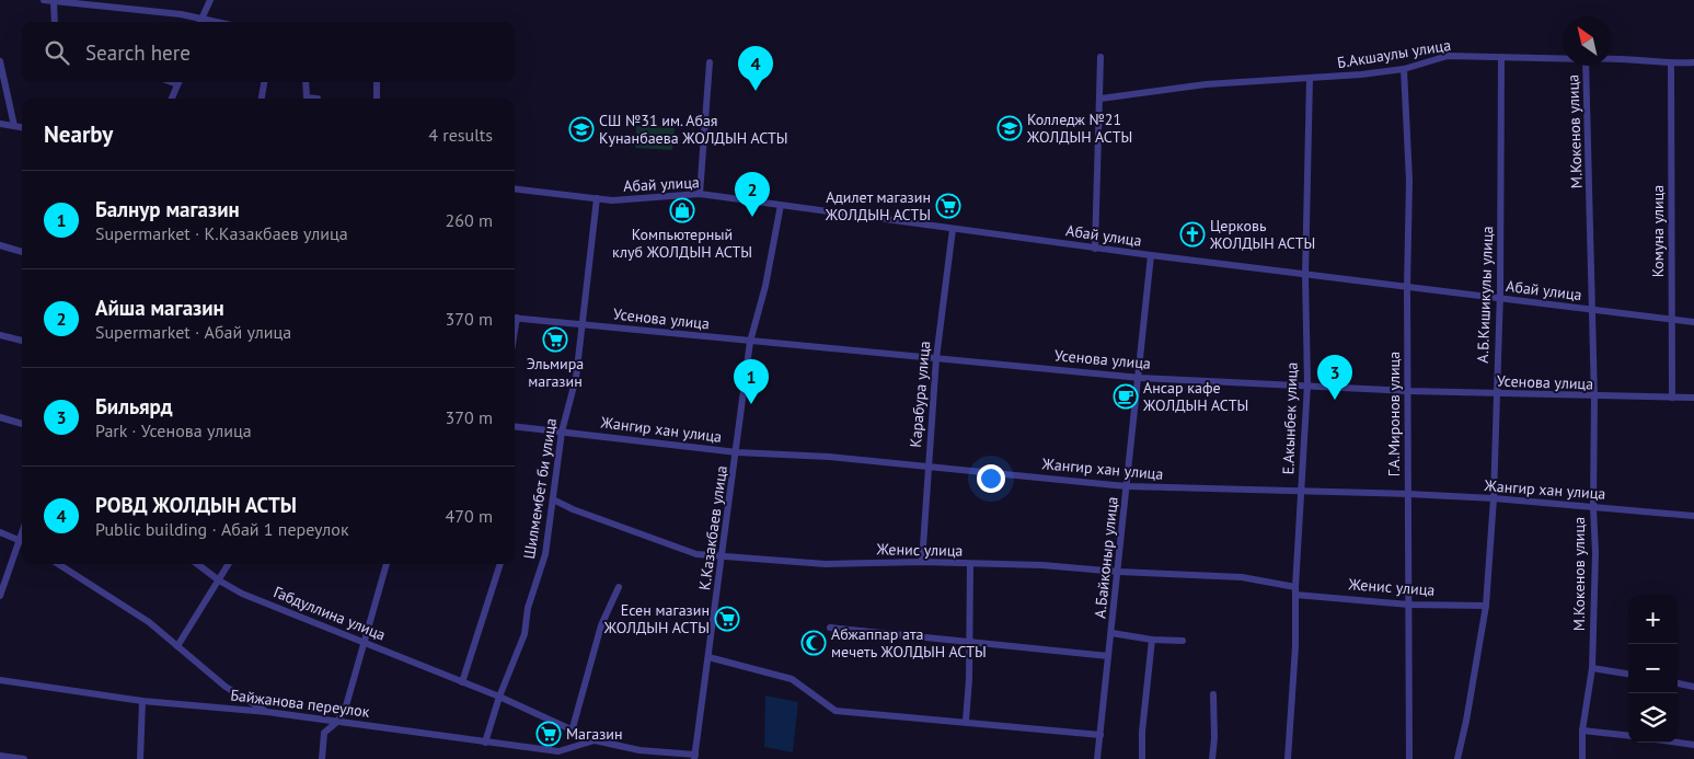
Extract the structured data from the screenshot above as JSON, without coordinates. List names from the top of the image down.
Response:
{
  "streets": {
    "street": [
      "Б.Акшаулы улица",
      "М.Кокенов улица",
      "Абай улица",
      "Комуна улица",
      "А.Б.Кишикулы улица",
      "Усенова улица",
      "Карабура улица",
      "Г.А.Миронов улица",
      "Е.Акынбек улица",
      "Жангир хан улица",
      "Шилмембет би улица",
      "К.Казакбаев улица",
      "Женис улица",
      "А.Байконыр улица",
      "Габдуллина улица",
      "Байжанова переулок"
    ]
  },
  "crossings": [
    ["Б.Акшаулы улица", "Комуна улица"],
    ["Б.Акшаулы улица", "А.Б.Кишикулы улица"],
    ["Б.Акшаулы улица", "Г.А.Миронов улица"],
    ["Б.Акшаулы улица", "Е.Акынбек улица"],
    ["М.Кокенов улица", "Абай улица"],
    ["М.Кокенов улица", "Усенова улица"],
    ["М.Кокенов улица", "Жангир хан улица"],
    ["Абай улица", "Комуна улица"],
    ["Абай улица", "А.Б.Кишикулы улица"],
    ["Абай улица", "Карабура улица"],
    ["Абай улица", "Г.А.Миронов улица"],
    ["Абай улица", "Е.Акынбек улица"],
    ["Абай улица", "Шилмембет би улица"],
    ["Абай улица", "К.Казакбаев улица"],
    ["Абай улица", "А.Байконыр улица"],
    ["Комуна улица", "Усенова улица"],
    ["А.Б.Кишикулы улица", "Усенова улица"],
    ["А.Б.Кишикулы улица", "Жангир хан улица"],
    ["А.Б.Кишикулы улица", "Женис улица"],
    ["Усенова улица", "Карабура улица"],
    ["Усенова улица", "Г.А.Миронов улица"],
    ["Усенова улица", "Е.Акынбек улица"],
    ["Усенова улица", "Шилмембет би улица"],
    ["Усенова улица", "К.Казакбаев улица"],
    ["Усенова улица", "А.Байконыр улица"],
    ["Карабура улица", "Жангир хан улица"],
    ["Карабура улица", "Женис улица"],
    ["Г.А.Миронов улица", "Жангир хан улица"],
    ["Г.А.Миронов улица", "Женис улица"],
    ["Е.Акынбек улица", "Жангир хан улица"],
    ["Е.Акынбек улица", "Женис улица"],
    ["Жангир хан улица", "Шилмембет би улица"],
    ["Жангир хан улица", "К.Казакбаев улица"],
    ["Жангир хан улица", "А.Байконыр улица"],
    ["Шилмембет би улица", "Женис улица"],
    ["Шилмембет би улица", "Габдуллина улица"],
    ["Шилмембет би улица", "Байжанова переулок"],
    ["К.Казакбаев улица", "Женис улица"],
    ["К.Казакбаев улица", "Габдуллина улица"],
    ["Женис улица", "А.Байконыр улица"],
    ["Габдуллина улица", "Байжанова переулок"]
  ],
  "places": {
    "school or university": ["Колледж №21 ЖОЛДЫН АСТЫ", "СШ №31 им. Абая Кунанбаева ЖОЛДЫН АСТЫ"],
    "supermarket": [
      "Адилет магазин ЖОЛДЫН АСТЫ",
      "Эльмира магазин",
      "Есен магазин ЖОЛДЫН АСТЫ",
      "Магазин"
    ],
    "shop": ["Компьютерный клуб ЖОЛДЫН АСТЫ"],
    "church": ["Церковь ЖОЛДЫН АСТЫ"],
    "cafe": ["Ансар кафе ЖОЛДЫН АСТЫ"],
    "mosque": ["Абжаппар ата мечеть ЖОЛДЫН АСТЫ"]
  },
  "north": "top left",
  "page": {
    "search": "Search here",
    "pins": [
      "4",
      "2",
      "3",
      "1"
    ],
    "heading": ["Nearby", "4 results"],
    "list": [
      {
        "mark": "1",
        "name": "Балнур магазин",
        "note": "Supermarket · К.Казакбаев улица",
        "value": "260 m"
      },
      {
        "mark": "2",
        "name": "Айша магазин",
        "note": "Supermarket · Абай улица",
        "value": "370 m"
      },
      {
        "mark": "3",
        "name": "Бильярд",
        "note": "Park · Усенова улица",
        "value": "370 m"
      },
      {
        "mark": "4",
        "name": "РОВД ЖОЛДЫН АСТЫ",
        "note": "Public building · Абай 1 переулок",
        "value": "470 m"
      }
    ],
    "map_buttons": ["+", "−"]
  }
}
